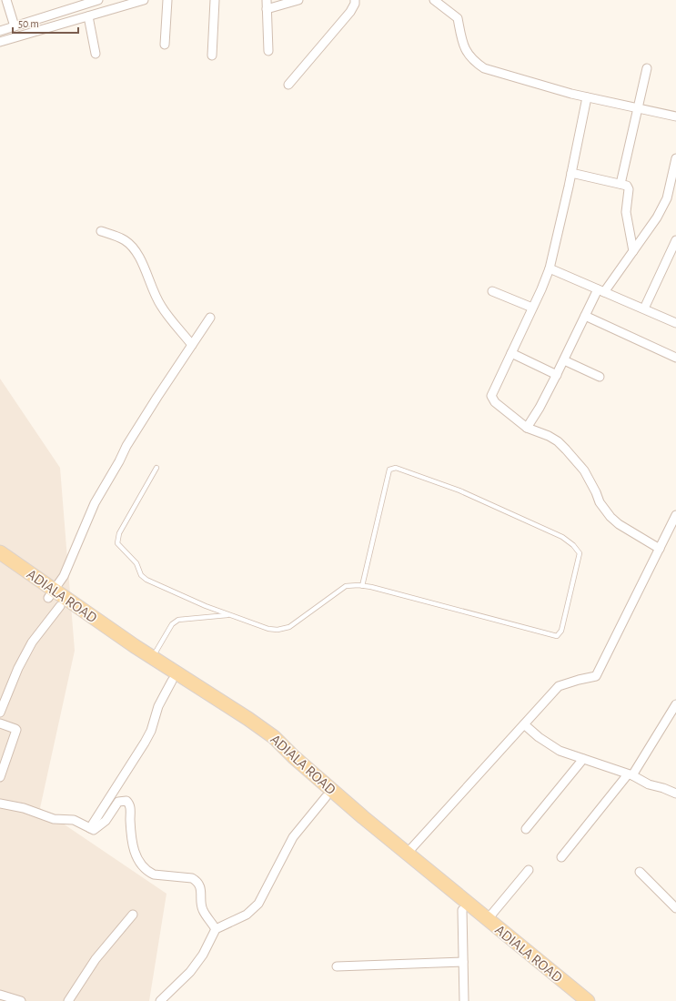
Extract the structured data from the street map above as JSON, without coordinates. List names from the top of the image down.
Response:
{
  "streets": {
    "main road": ["ADIALA ROAD"]
  },
  "scale_bar": "50 m"
}
